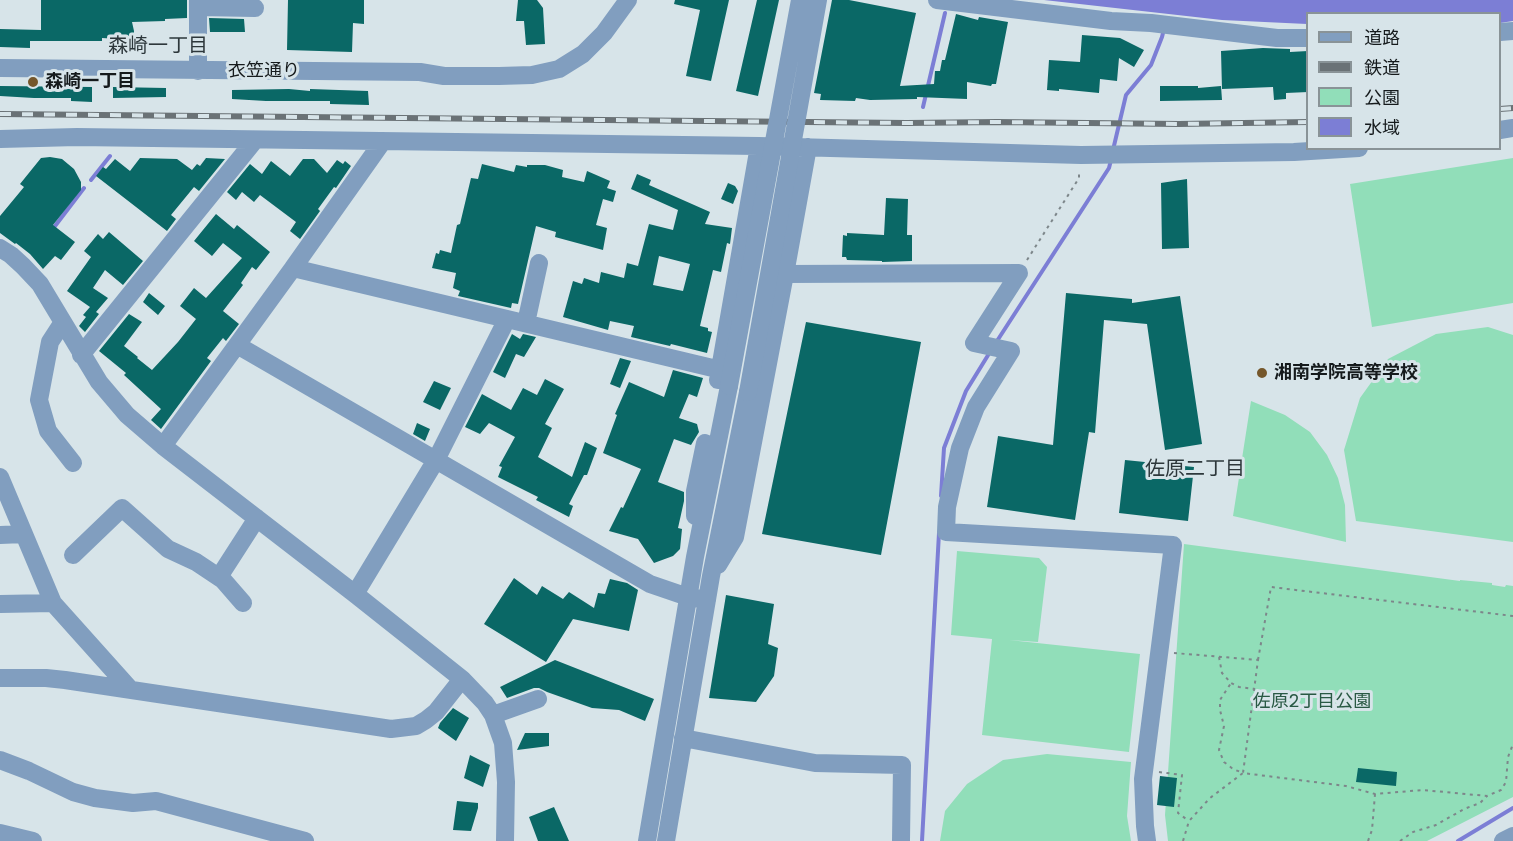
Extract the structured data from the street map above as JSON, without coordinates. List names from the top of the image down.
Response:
{
  "streets": {
    "street": ["衣笠通り"]
  },
  "districts": ["森崎一丁目", "佐原二丁目"],
  "parks": ["佐原2丁目公園"],
  "places": ["森崎一丁目", "湘南学院高等学校"],
  "legend": [
    "道路",
    "鉄道",
    "公園",
    "水域"
  ]
}
